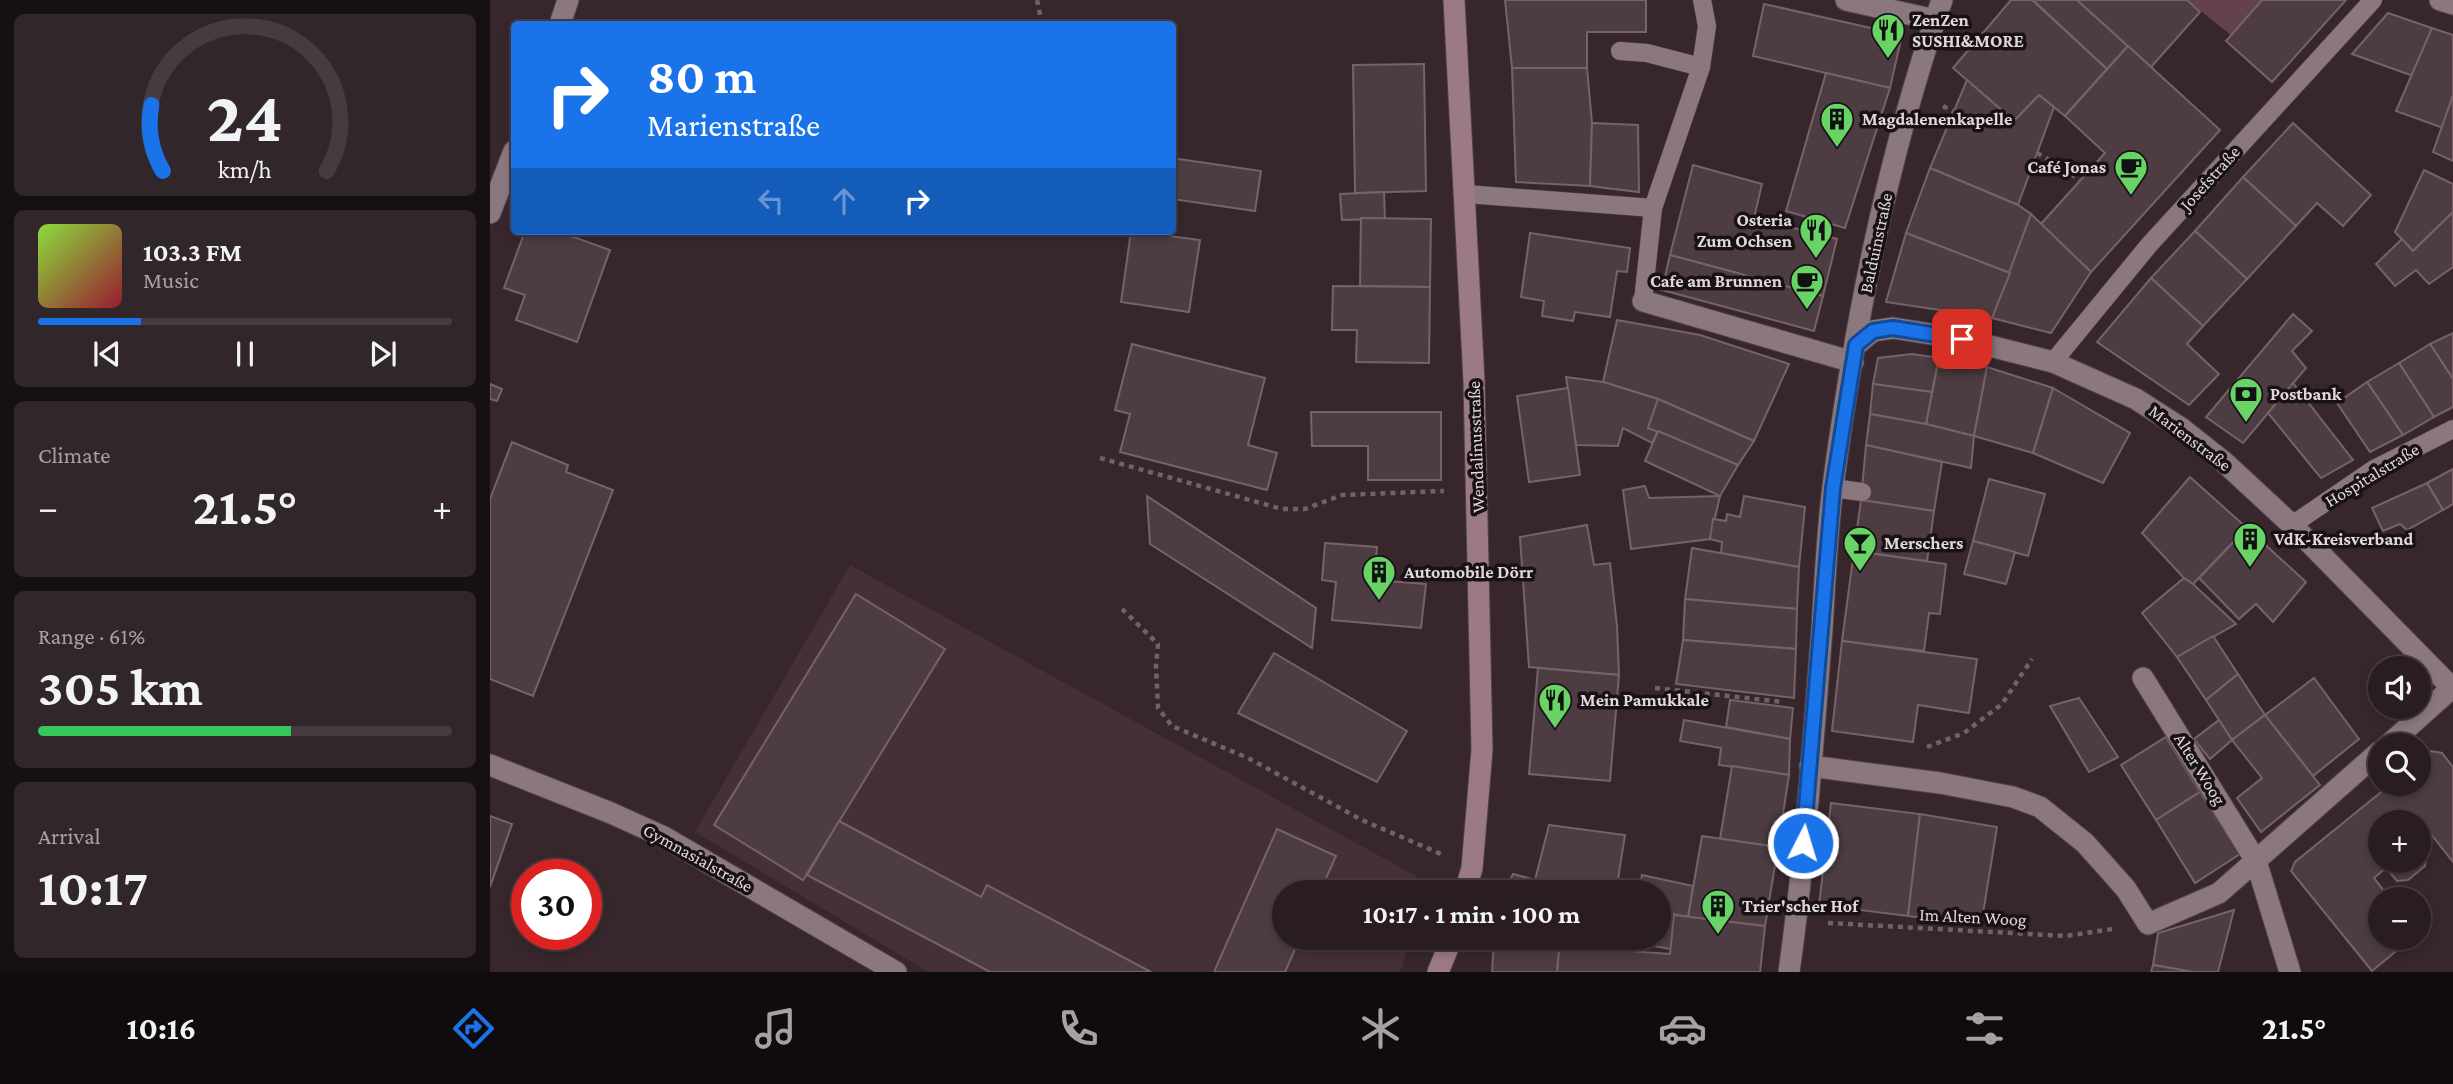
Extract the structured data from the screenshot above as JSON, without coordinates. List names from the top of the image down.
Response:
{
  "streets": {
    "main road": ["Wendalinusstraße"],
    "street": [
      "Balduinstraße",
      "Marienstraße",
      "Alter Woog",
      "Gymnasialstraße"
    ],
    "lane": ["Josefstraße", "Hospitalstraße"],
    "path": ["Im Alten Woog"]
  },
  "crossings": [
    ["Josefstraße", "Marienstraße"],
    ["Balduinstraße", "Marienstraße"],
    ["Balduinstraße", "Im Alten Woog"],
    ["Marienstraße", "Hospitalstraße"]
  ],
  "places": {
    "restaurant": ["ZenZen SUSHI&MORE", "Osteria Zum Ochsen", "Mein Pamukkale"],
    "building": [
      "Magdalenenkapelle",
      "VdK-Kreisverband",
      "Automobile Dörr",
      "Trier'scher Hof"
    ],
    "cafe": ["Café Jonas", "Cafe am Brunnen"],
    "bank": ["Postbank"],
    "bar": ["Merschers"]
  },
  "page": {
    "turn": ["80 m", "Marienstraße"],
    "song": ["103.3 FM", "Music"],
    "tile": [
      "Climate",
      ["Range · 61%", "305 km"],
      ["Arrival", "10:17"]
    ],
    "heat": ["−", "21.5°", "+"],
    "map_buttons": ["+", "−"],
    "limit": "30",
    "trip": "10:17 · 1 min · 100 m",
    "tabs": ["10:16", "21.5°"],
    "gauge": ["24", "km/h"]
  }
}
